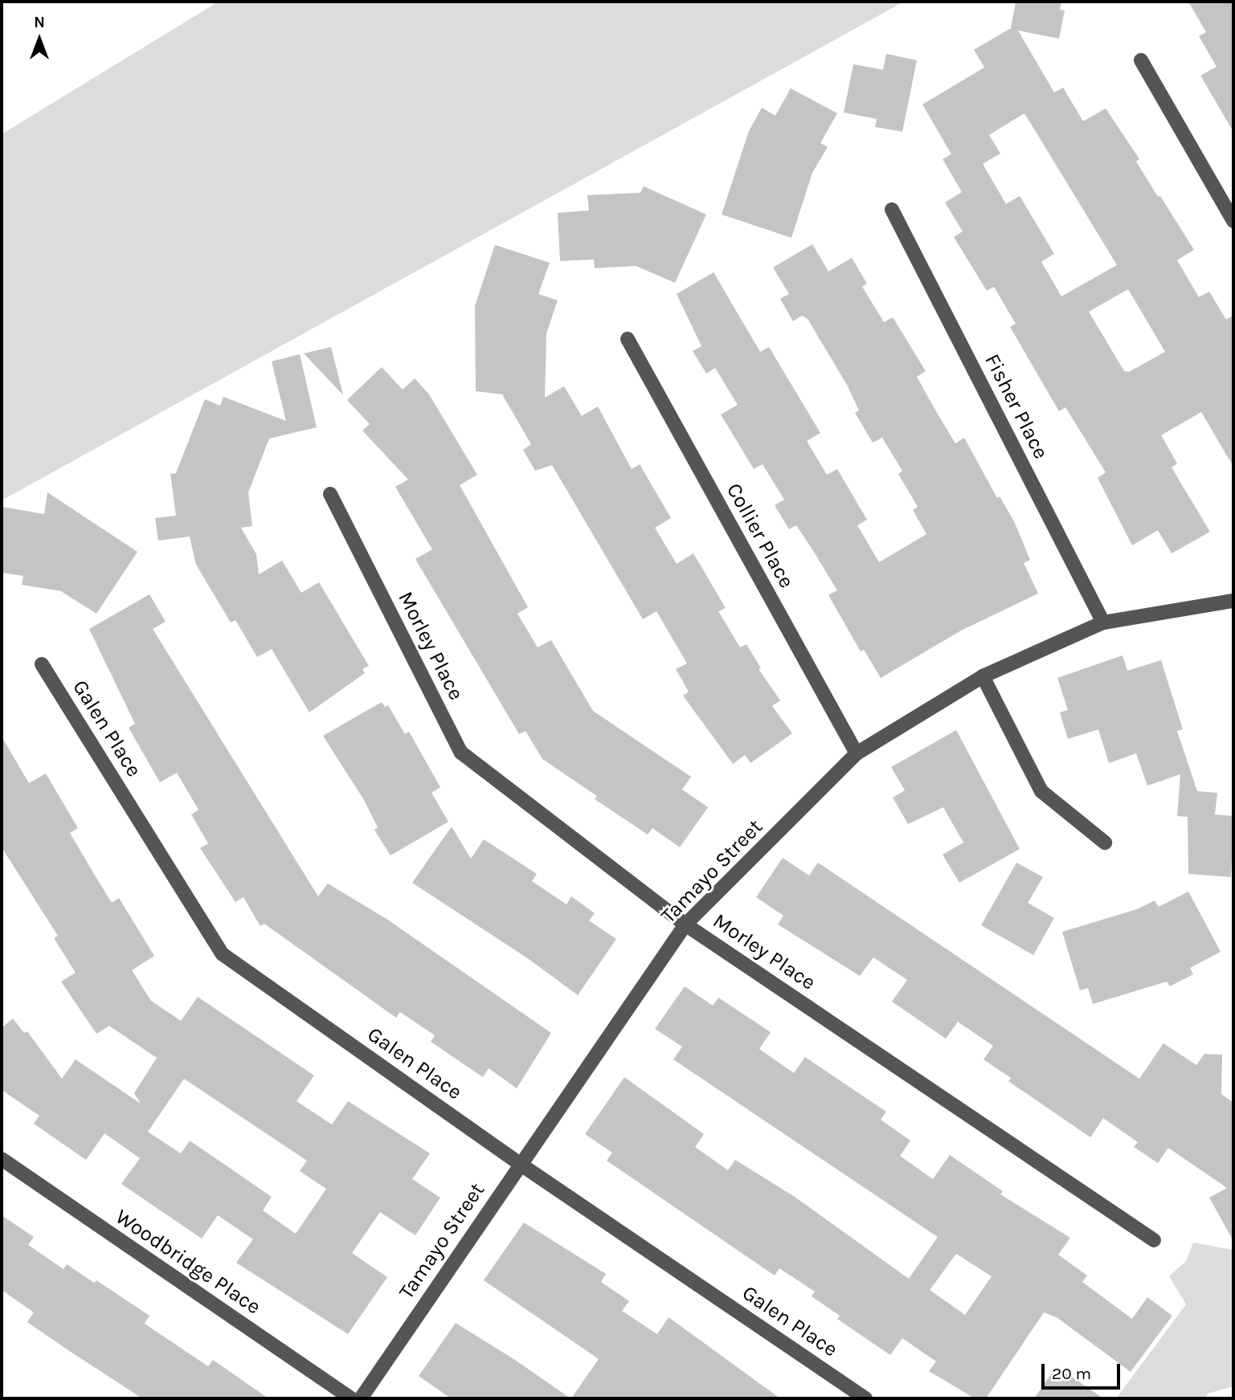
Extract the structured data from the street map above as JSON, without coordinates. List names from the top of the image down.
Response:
{
  "streets": {
    "street": [
      "Fisher Place",
      "Collier Place",
      "Morley Place",
      "Galen Place",
      "Tamayo Street",
      "Woodbridge Place"
    ]
  },
  "crossings": [
    ["Fisher Place", "Tamayo Street"],
    ["Collier Place", "Tamayo Street"],
    ["Morley Place", "Tamayo Street"],
    ["Galen Place", "Tamayo Street"]
  ],
  "scale_bar": "20 m",
  "north": "top"
}
